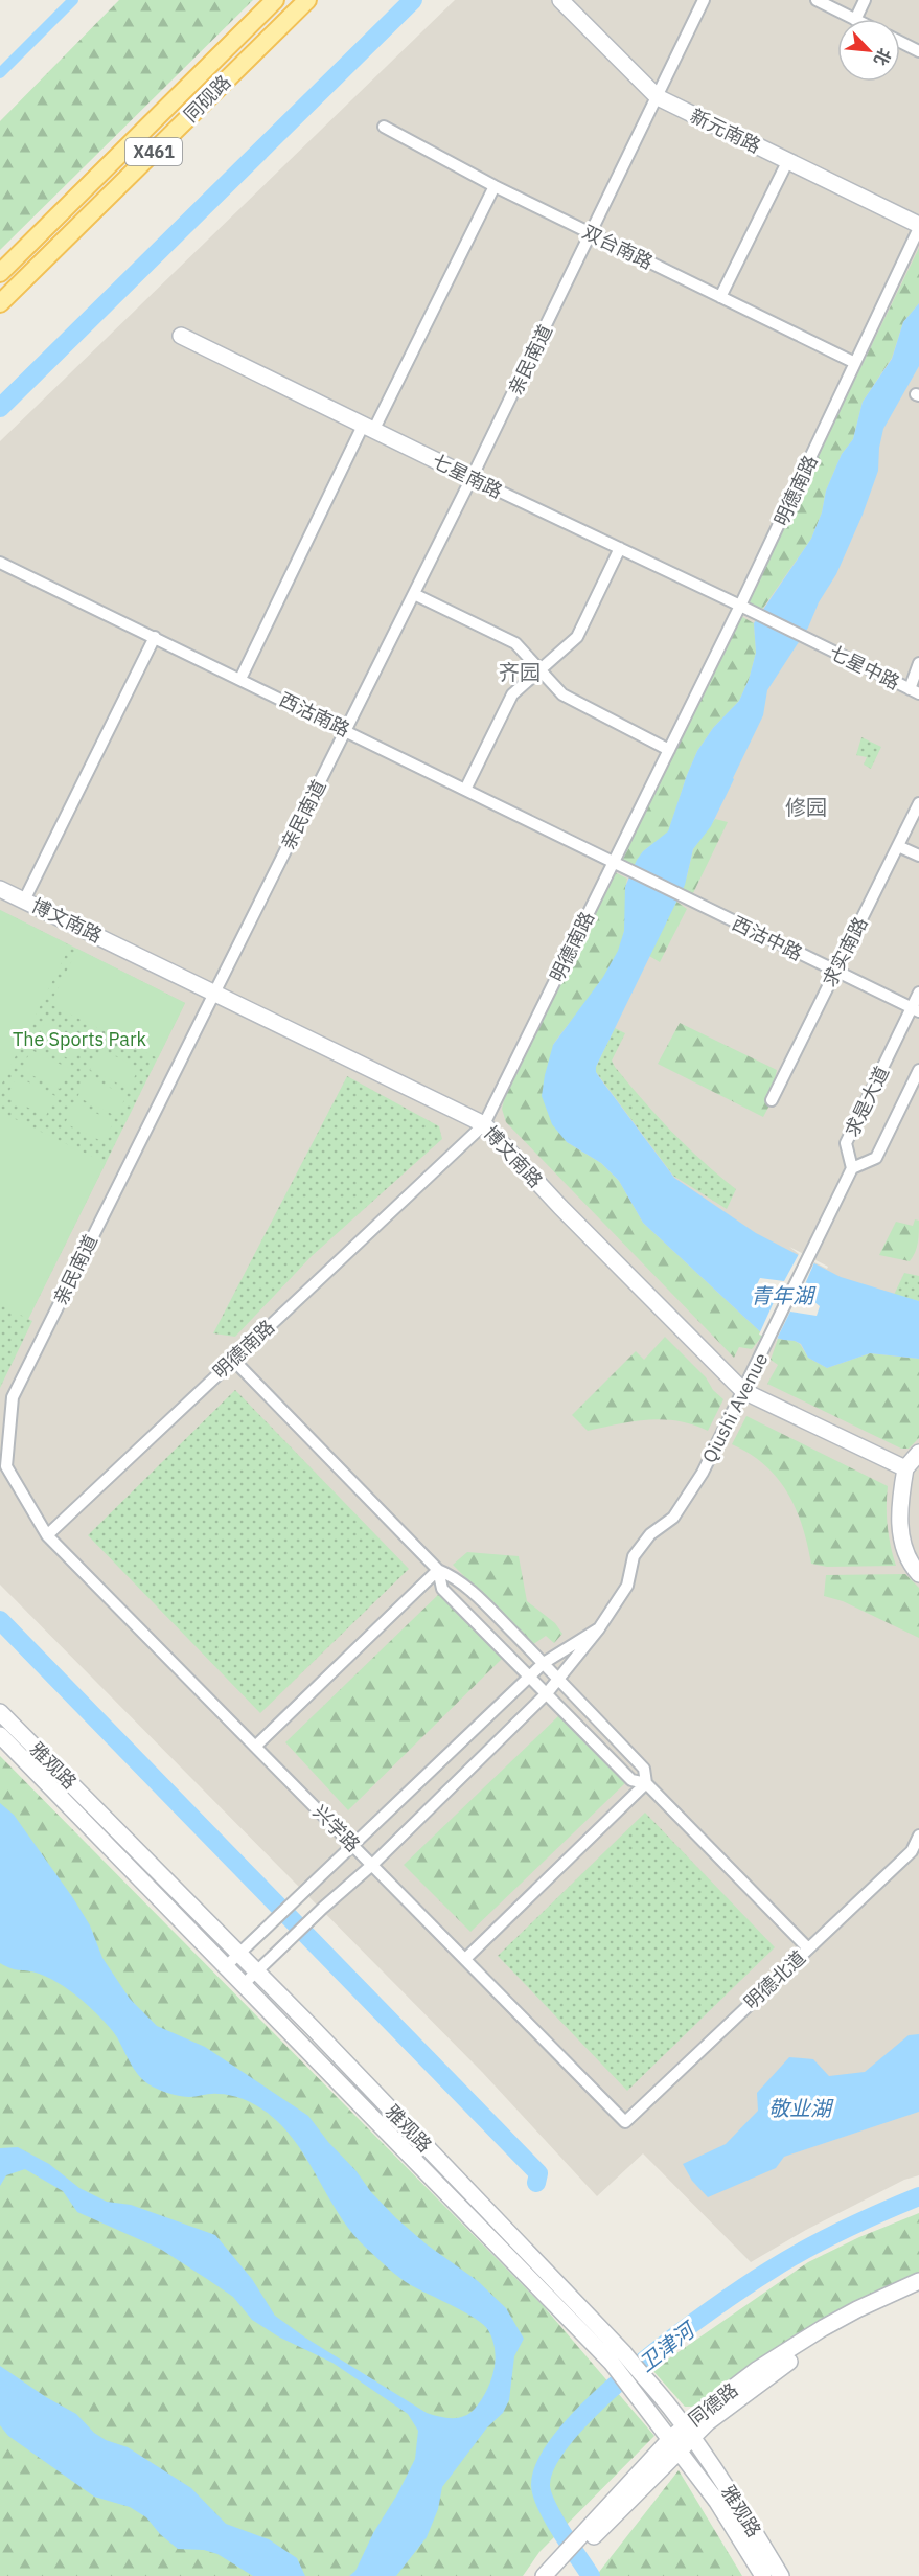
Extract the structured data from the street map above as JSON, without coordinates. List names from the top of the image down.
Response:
{
  "streets": {
    "main road": [
      "同砚路",
      "新元南路",
      "X461",
      "七星南路",
      "博文南路",
      "雅观路",
      "同德路"
    ],
    "street": [
      "双台南路",
      "亲民南道",
      "明德南路",
      "七星中路",
      "西沽南路",
      "西沽中路",
      "求实南路",
      "求是大道",
      "Qiushi Avenue",
      "兴学路",
      "明德北道"
    ]
  },
  "crossings": [
    ["新元南路", "亲民南道"],
    ["新元南路", "明德南路"],
    ["双台南路", "亲民南道"],
    ["双台南路", "明德南路"],
    ["亲民南道", "七星南路"],
    ["亲民南道", "明德南路"],
    ["亲民南道", "西沽南路"],
    ["亲民南道", "博文南路"],
    ["亲民南道", "兴学路"],
    ["七星南路", "明德南路"],
    ["七星南路", "七星中路"],
    ["明德南路", "西沽南路"],
    ["明德南路", "博文南路"],
    ["明德南路", "兴学路"],
    ["西沽南路", "西沽中路"],
    ["博文南路", "Qiushi Avenue"],
    ["西沽中路", "求实南路"],
    ["西沽中路", "求是大道"],
    ["求是大道", "Qiushi Avenue"],
    ["Qiushi Avenue", "雅观路"],
    ["Qiushi Avenue", "兴学路"],
    ["雅观路", "同德路"],
    ["兴学路", "明德北道"]
  ],
  "districts": ["齐园", "修园"],
  "water": ["青年湖", "敬业湖", "卫津河"],
  "parks": ["The Sports Park"],
  "north": "bottom right"
}
